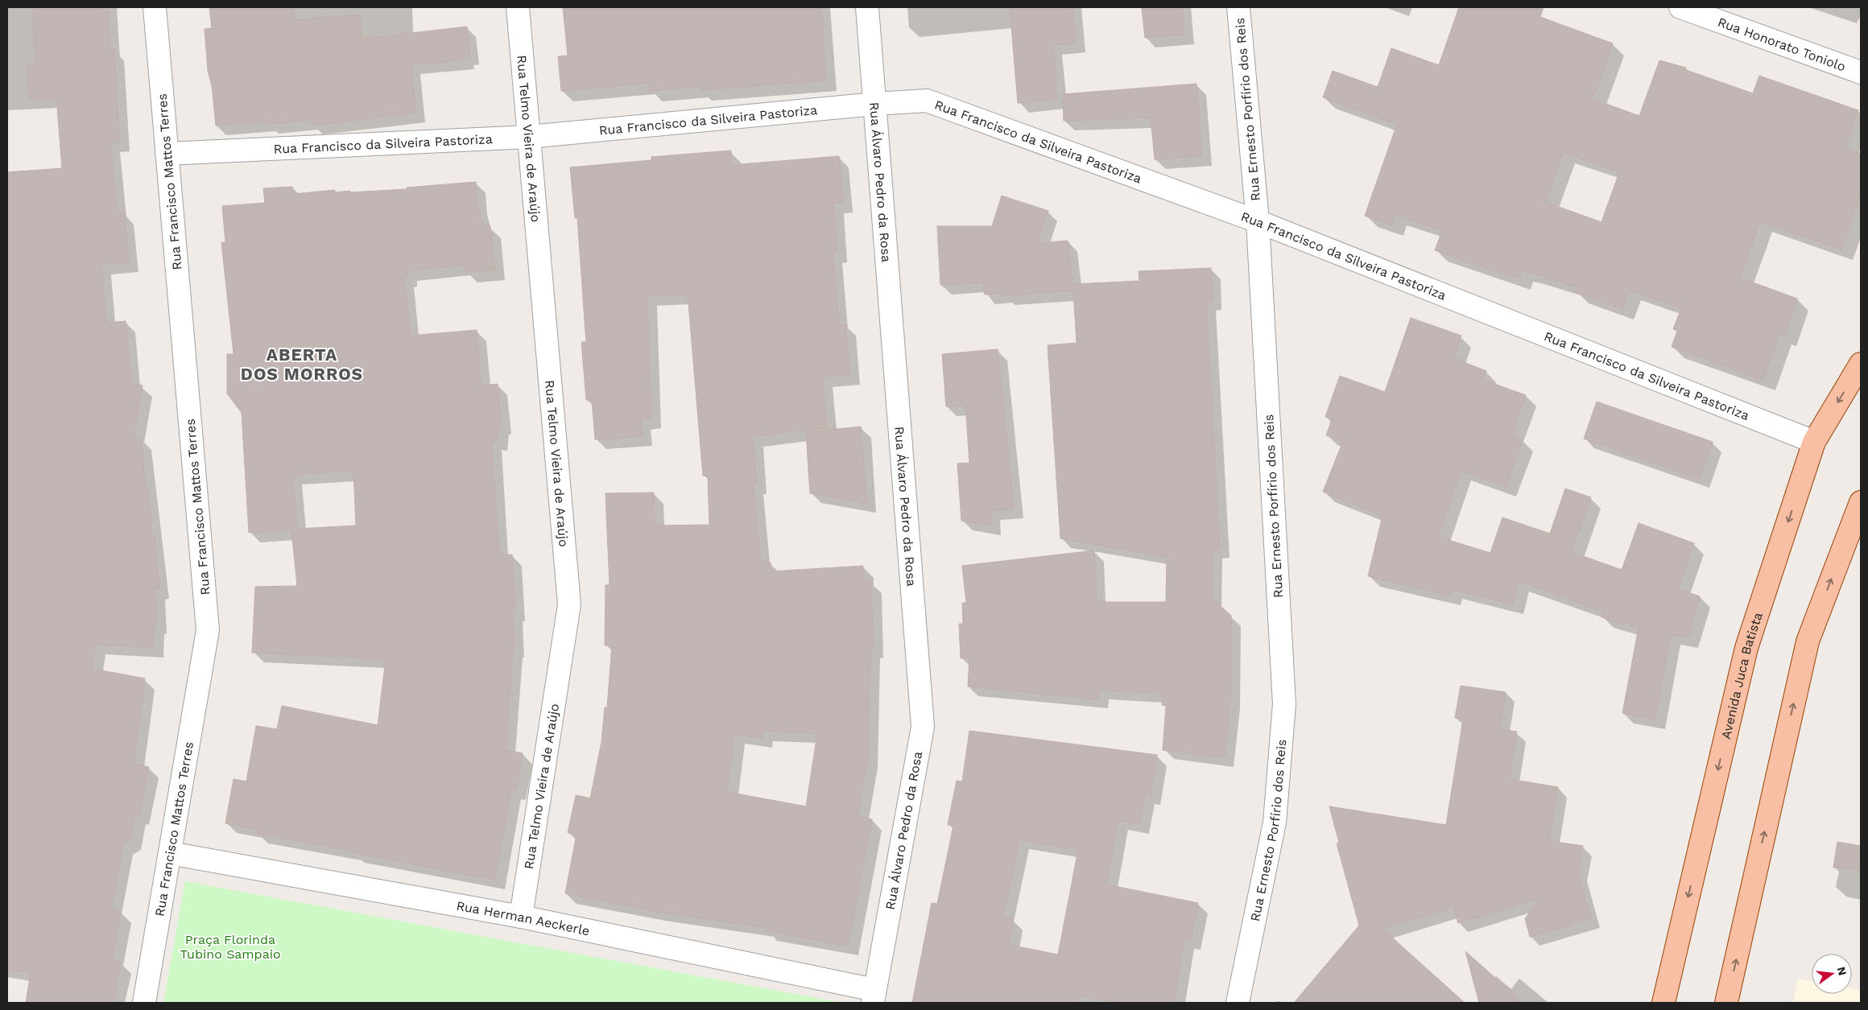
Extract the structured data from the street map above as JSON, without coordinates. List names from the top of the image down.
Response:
{
  "streets": {
    "main road": ["Avenida Juca Batista"],
    "street": [
      "Rua Honorato Toniolo",
      "Rua Ernesto Porfírio dos Reis",
      "Rua Francisco da Silveira Pastoriza",
      "Rua Telmo Vieira de Araújo",
      "Rua Francisco Mattos Terres",
      "Rua Álvaro Pedro da Rosa",
      "Rua Herman Aeckerle"
    ]
  },
  "crossings": [
    ["Rua Ernesto Porfírio dos Reis", "Rua Francisco da Silveira Pastoriza"],
    ["Rua Francisco da Silveira Pastoriza", "Rua Telmo Vieira de Araújo"],
    ["Rua Francisco da Silveira Pastoriza", "Rua Francisco Mattos Terres"],
    ["Rua Francisco da Silveira Pastoriza", "Rua Álvaro Pedro da Rosa"],
    ["Rua Francisco da Silveira Pastoriza", "Avenida Juca Batista"],
    ["Rua Telmo Vieira de Araújo", "Rua Herman Aeckerle"],
    ["Rua Francisco Mattos Terres", "Rua Herman Aeckerle"],
    ["Rua Álvaro Pedro da Rosa", "Rua Herman Aeckerle"]
  ],
  "districts": ["ABERTA DOS MORROS"],
  "parks": ["Praça Florinda Tubino Sampaio"],
  "north": "right"
}
